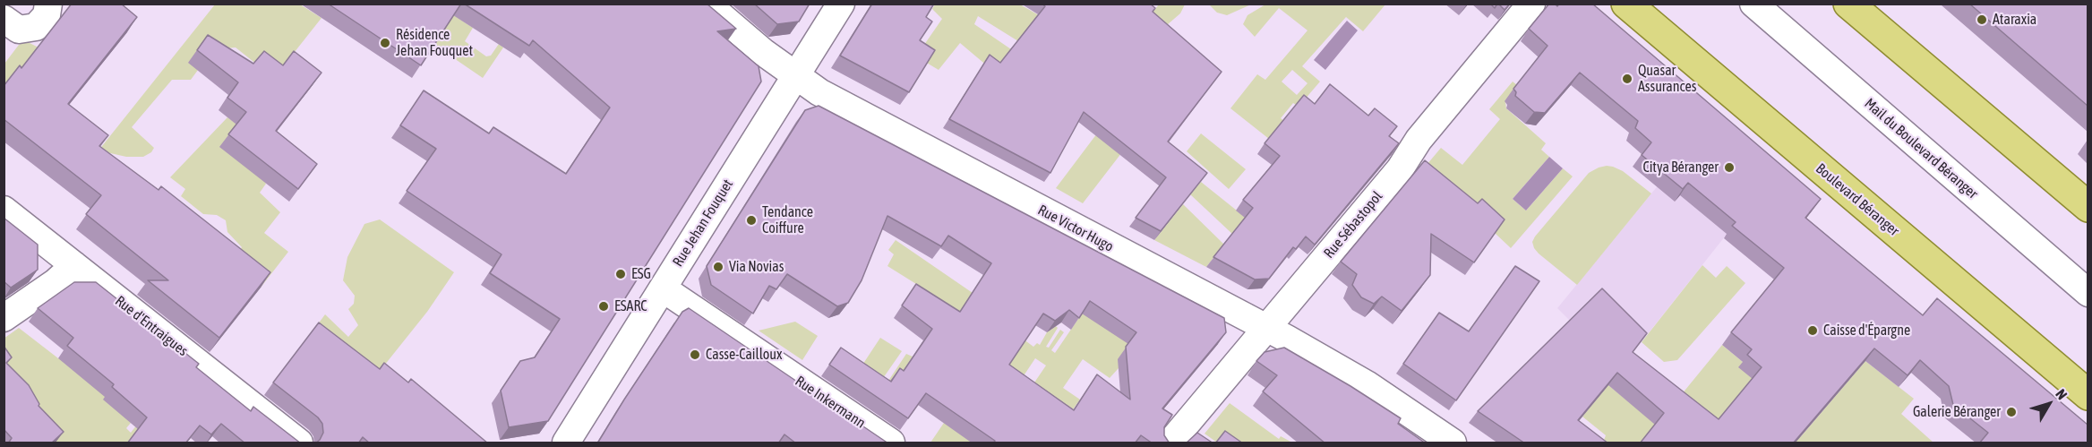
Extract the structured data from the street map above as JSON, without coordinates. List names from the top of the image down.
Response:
{
  "streets": {
    "main road": ["Boulevard Béranger"],
    "street": [
      "Mail du Boulevard Béranger",
      "Rue Jehan Fouquet",
      "Rue Sébastopol",
      "Rue Victor Hugo",
      "Rue d'Entraigues",
      "Rue Inkermann"
    ]
  },
  "crossings": [
    ["Rue Jehan Fouquet", "Rue Victor Hugo"],
    ["Rue Jehan Fouquet", "Rue Inkermann"],
    ["Rue Sébastopol", "Rue Victor Hugo"]
  ],
  "places": [
    "Ataraxia",
    "Résidence Jehan Fouquet",
    "Quasar Assurances",
    "Citya Béranger",
    "Tendance Coiffure",
    "Via Novias",
    "ESG",
    "ESARC",
    "Caisse d'Épargne",
    "Casse-Cailloux",
    "Galerie Béranger"
  ],
  "north": "top right"
}
